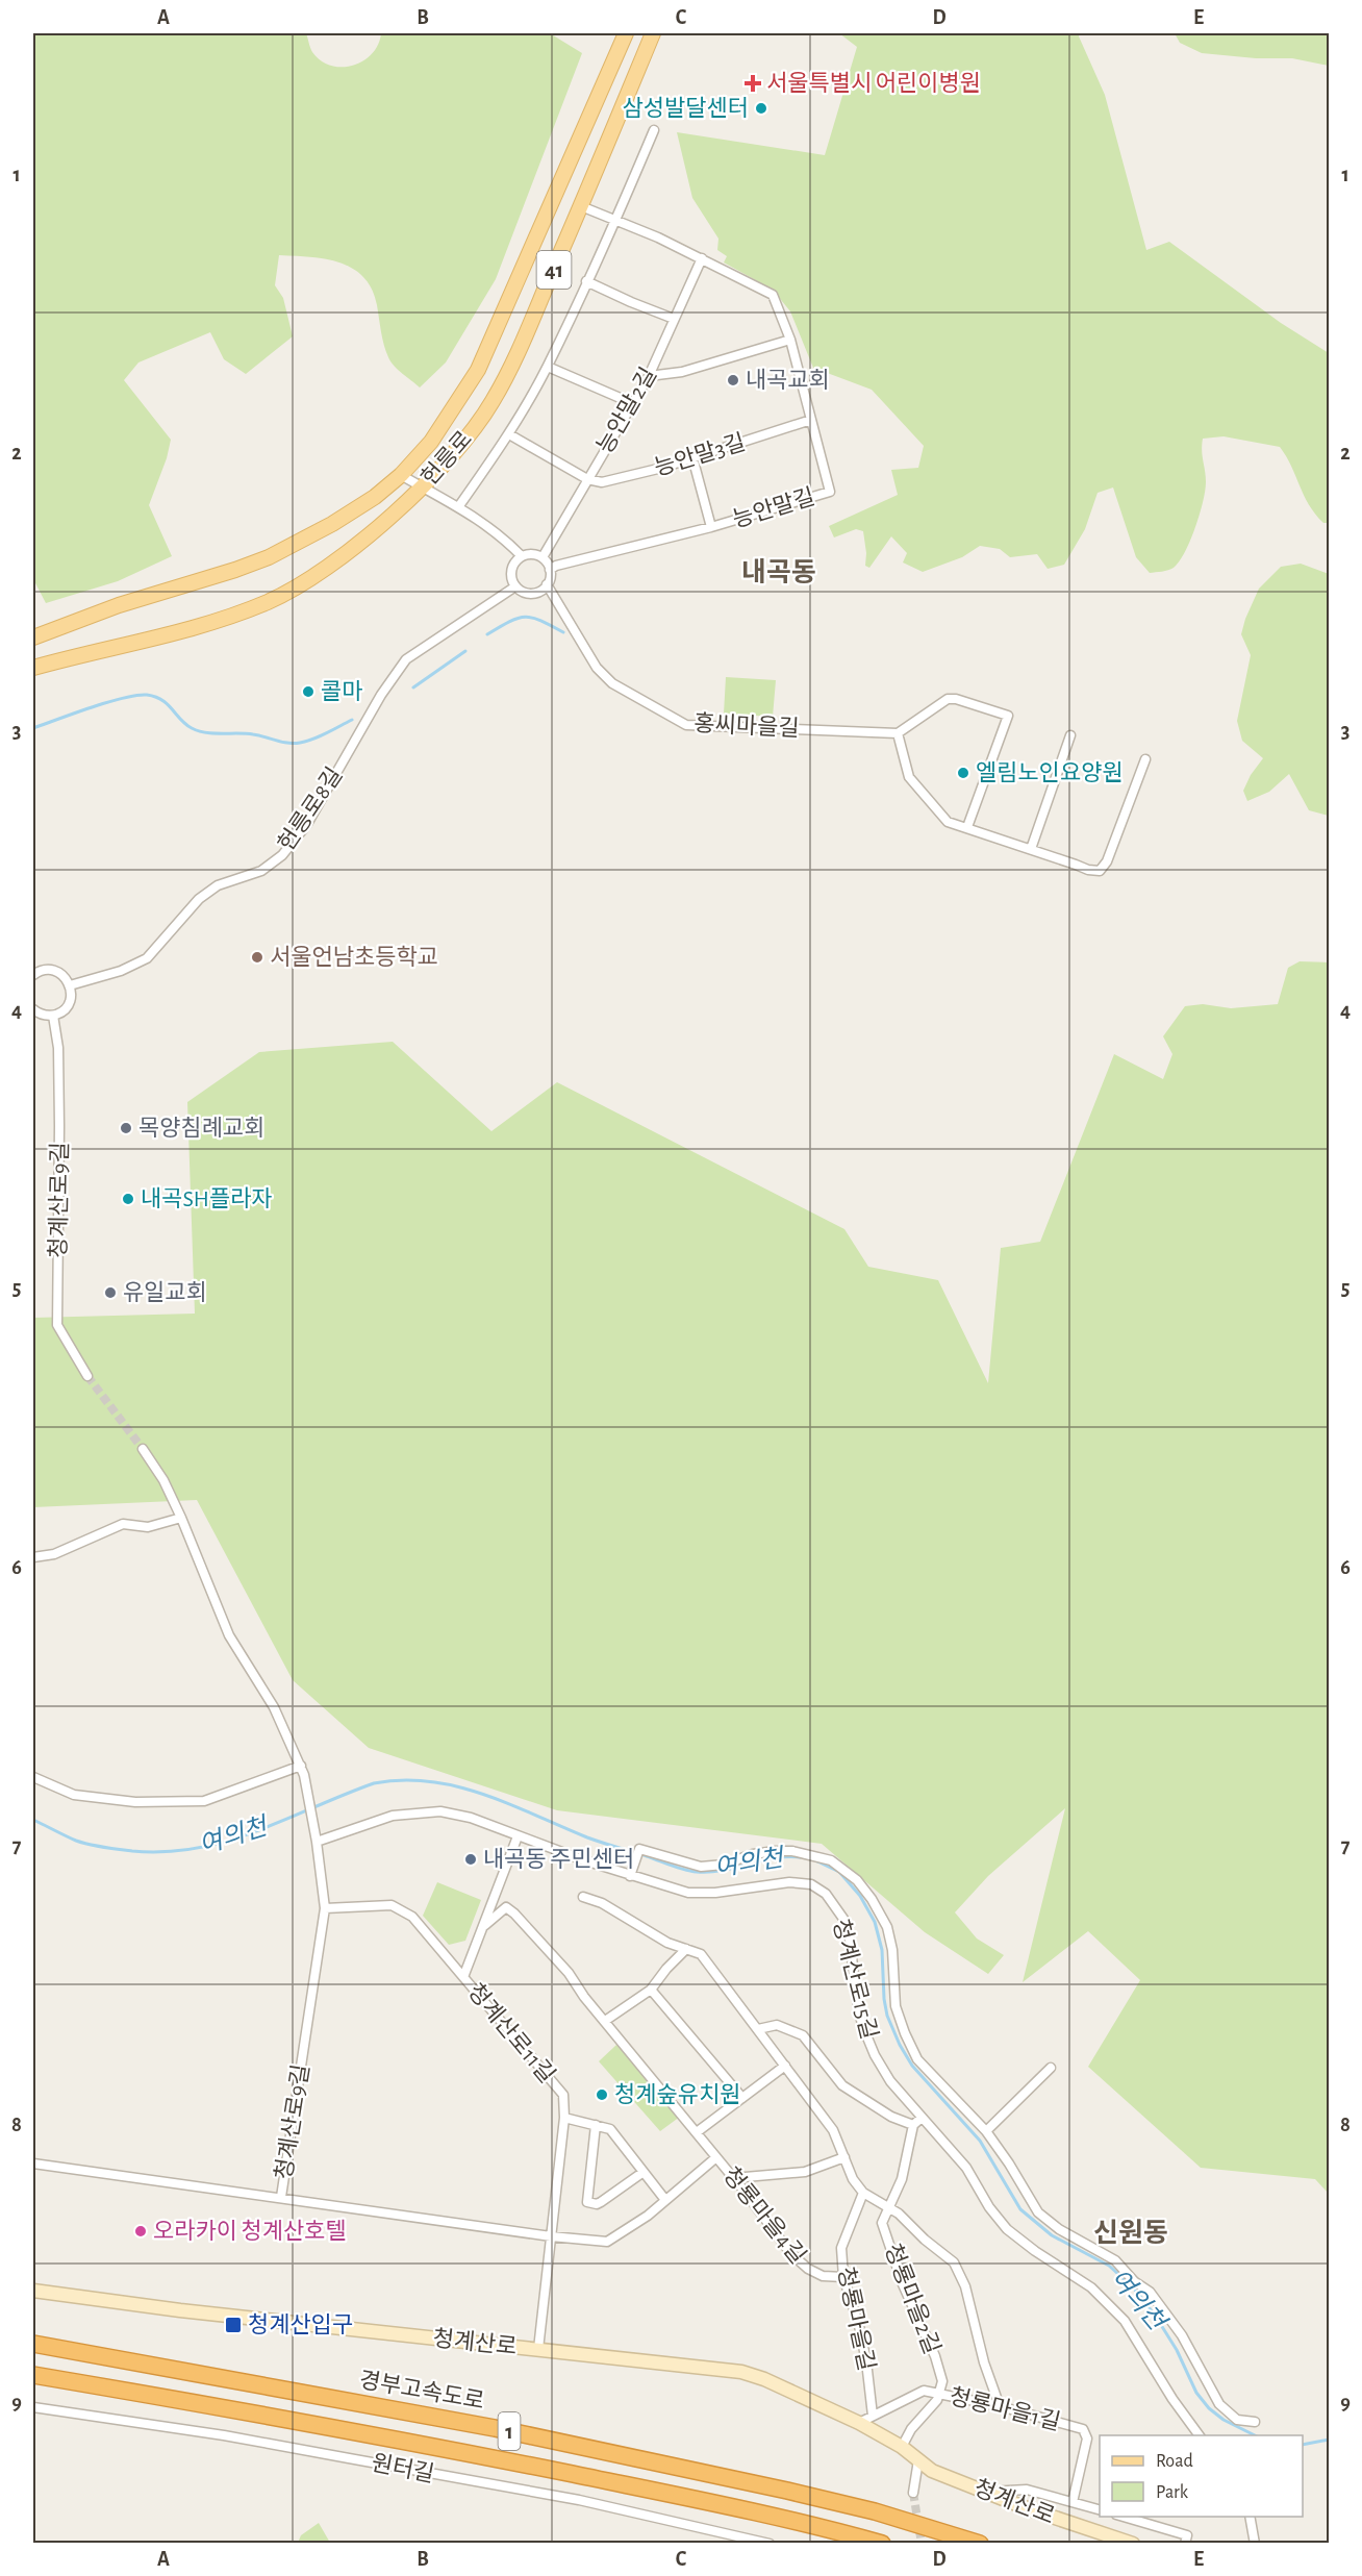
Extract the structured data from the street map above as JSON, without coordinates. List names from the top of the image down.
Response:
{
  "streets": {
    "highway": ["경부고속도로", "1"],
    "main road": ["41", "헌릉로"],
    "street": [
      "능안말2길",
      "능안말3길",
      "능안말길",
      "홍씨마을길",
      "헌릉로8길",
      "청계산로9길",
      "청계산로15길",
      "청계산로11길",
      "청룡마을4길",
      "청룡마을2길",
      "청룡마을길",
      "청계산로",
      "청룡마을1길",
      "원터길"
    ]
  },
  "crossings": [
    ["능안말2길", "능안말3길"],
    ["능안말2길", "능안말길"],
    ["능안말2길", "홍씨마을길"],
    ["능안말2길", "헌릉로8길"],
    ["능안말3길", "능안말길"],
    ["헌릉로", "능안말길"],
    ["능안말길", "홍씨마을길"],
    ["능안말길", "헌릉로8길"],
    ["홍씨마을길", "헌릉로8길"],
    ["청계산로9길", "청계산로15길"],
    ["청계산로9길", "청계산로11길"],
    ["청계산로15길", "청계산로11길"],
    ["청계산로11길", "청룡마을4길"],
    ["청계산로11길", "청계산로"],
    ["청룡마을4길", "청룡마을길"],
    ["청룡마을2길", "청룡마을1길"],
    ["청룡마을길", "청룡마을1길"],
    ["청계산로", "청룡마을1길"]
  ],
  "districts": ["내곡동", "신원동"],
  "water": ["여의천"],
  "places": {
    "health": ["서울특별시 어린이병원"],
    "other": [
      "삼성발달센터",
      "내곡교회",
      "콜마",
      "엘림노인요양원",
      "서울언남초등학교",
      "목양침례교회",
      "내곡SH플라자",
      "유일교회",
      "내곡동 주민센터",
      "청계숲유치원",
      "오라카이 청계산호텔"
    ],
    "transit": ["청계산입구"]
  },
  "legend": ["Road", "Park"],
  "grid": {
    "columns": [
      "A",
      "B",
      "C",
      "D",
      "E"
    ],
    "rows": [
      "1",
      "2",
      "3",
      "4",
      "5",
      "6",
      "7",
      "8",
      "9"
    ]
  }
}
